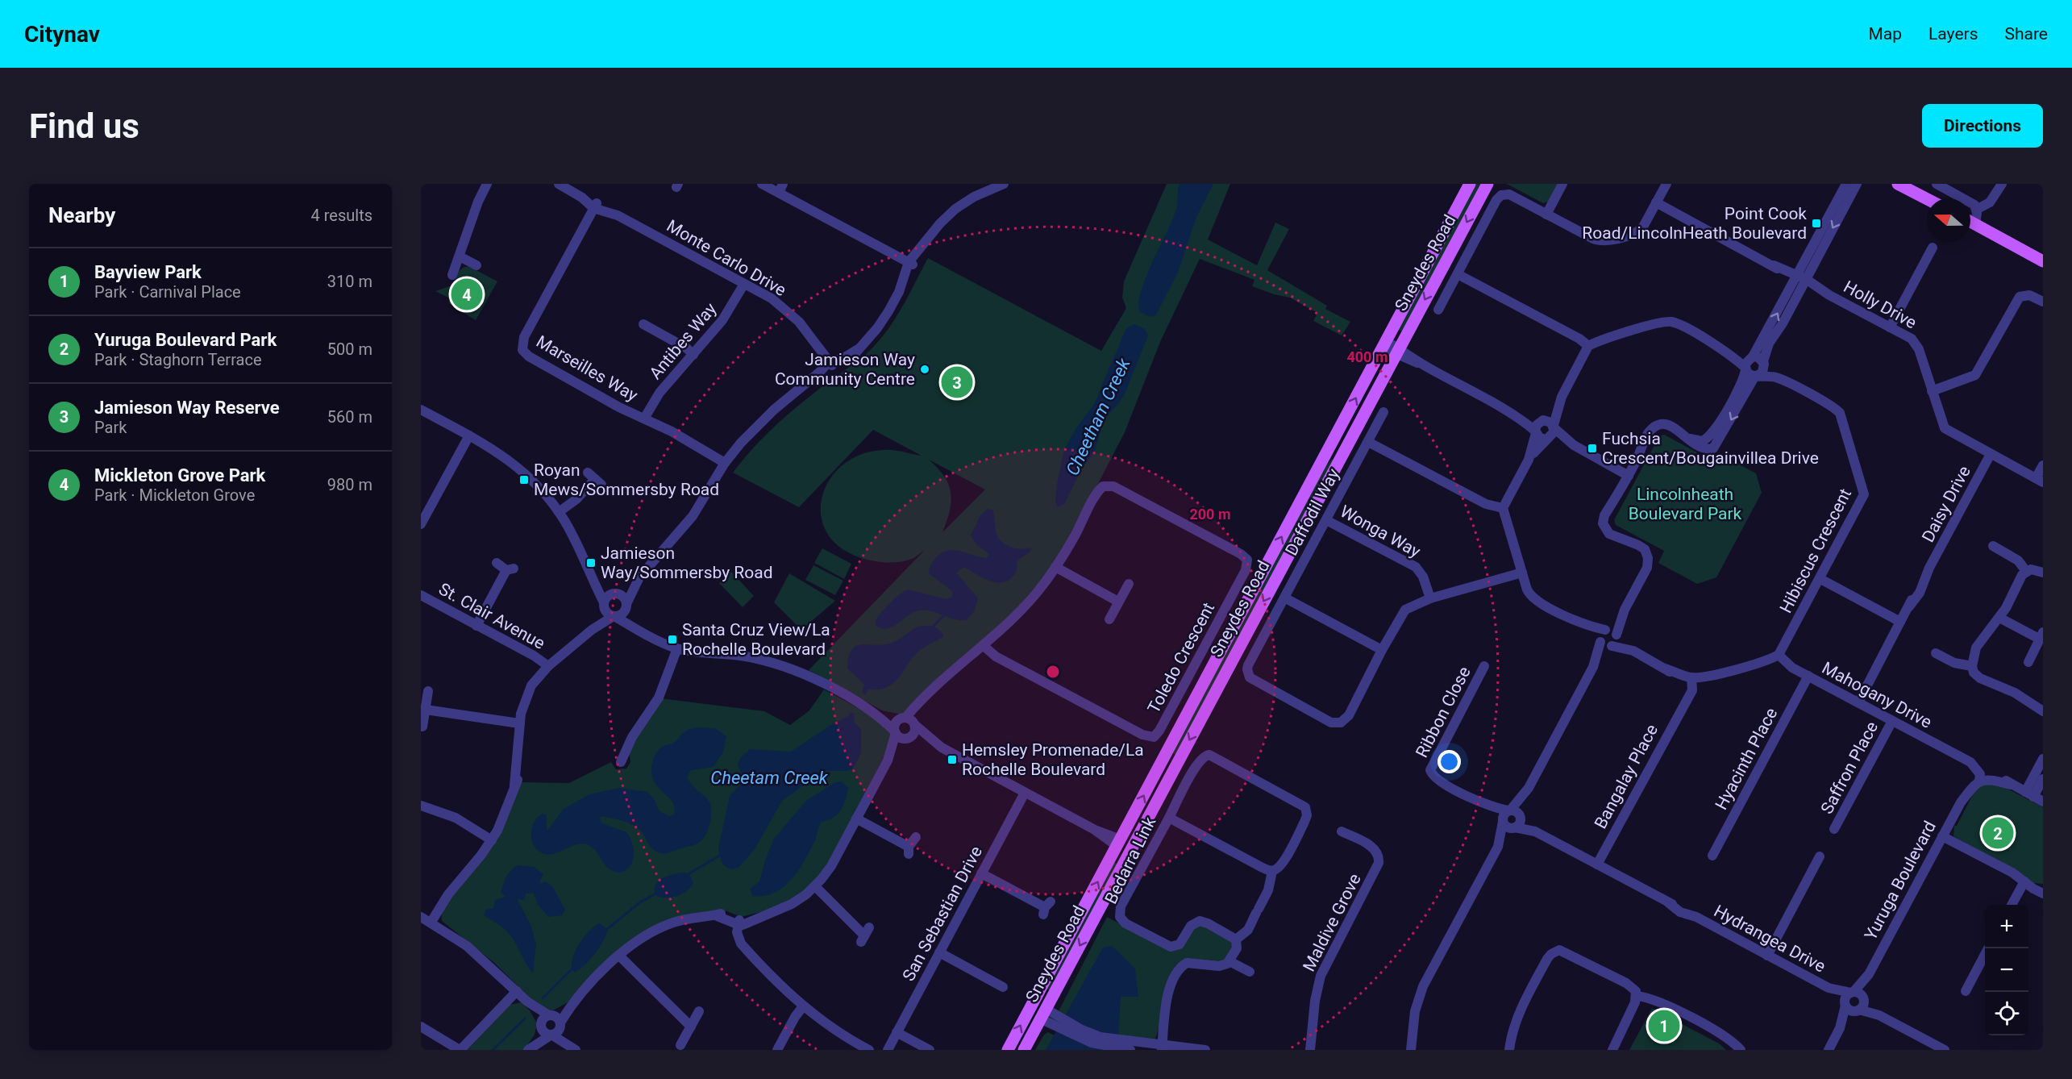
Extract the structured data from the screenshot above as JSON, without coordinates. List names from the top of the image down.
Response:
{
  "streets": {
    "main road": ["Sneydes Road"],
    "street": [
      "Monte Carlo Drive",
      "Holly Drive",
      "Antibes Way",
      "Marseilles Way",
      "Daisy Drive",
      "Daffodil Way",
      "Wonga Way",
      "Hibiscus Crescent",
      "St. Clair Avenue",
      "Toledo Crescent",
      "Mahogany Drive",
      "Ribbon Close",
      "Hyacinth Place",
      "Saffron Place",
      "Bangalay Place",
      "Bedarra Link",
      "Yuruga Boulevard",
      "San Sebastian Drive",
      "Maldive Grove",
      "Hydrangea Drive"
    ]
  },
  "crossings": [
    ["Monte Carlo Drive", "Antibes Way"],
    ["Monte Carlo Drive", "Marseilles Way"],
    ["Holly Drive", "Daisy Drive"],
    ["Antibes Way", "Marseilles Way"],
    ["Daisy Drive", "Mahogany Drive"],
    ["Daffodil Way", "Wonga Way"],
    ["Hibiscus Crescent", "Mahogany Drive"],
    ["Mahogany Drive", "Hyacinth Place"],
    ["Mahogany Drive", "Saffron Place"],
    ["Mahogany Drive", "Yuruga Boulevard"],
    ["Ribbon Close", "Hydrangea Drive"],
    ["Bangalay Place", "Hydrangea Drive"],
    ["Yuruga Boulevard", "Hydrangea Drive"]
  ],
  "water": ["Cheetham Creek", "Cheetam Creek"],
  "parks": ["Lincolnheath Boulevard Park"],
  "places": {
    "transit": [
      "Point Cook Road/LincolnHeath Boulevard",
      "Fuchsia Crescent/Bougainvillea Drive",
      "Royan Mews/Sommersby Road",
      "Jamieson Way/Sommersby Road",
      "Santa Cruz View/La Rochelle Boulevard",
      "Hemsley Promenade/La Rochelle Boulevard"
    ],
    "other": ["Jamieson Way Community Centre"]
  },
  "north": "left",
  "page": {
    "header": "Citynav",
    "nav": ["Map", "Layers", "Share"],
    "buttons": "Directions",
    "title": "Find us",
    "heading": ["Nearby", "4 results"],
    "list": [
      {
        "mark": "1",
        "name": "Bayview Park",
        "note": "Park · Carnival Place",
        "value": "310 m"
      },
      {
        "mark": "2",
        "name": "Yuruga Boulevard Park",
        "note": "Park · Staghorn Terrace",
        "value": "500 m"
      },
      {
        "mark": "3",
        "name": "Jamieson Way Reserve",
        "note": "Park",
        "value": "560 m"
      },
      {
        "mark": "4",
        "name": "Mickleton Grove Park",
        "note": "Park · Mickleton Grove",
        "value": "980 m"
      }
    ],
    "pins": [
      "4",
      "3",
      "2",
      "1"
    ],
    "map_buttons": ["+", "−"]
  },
  "rings": ["400 m", "200 m"]
}
